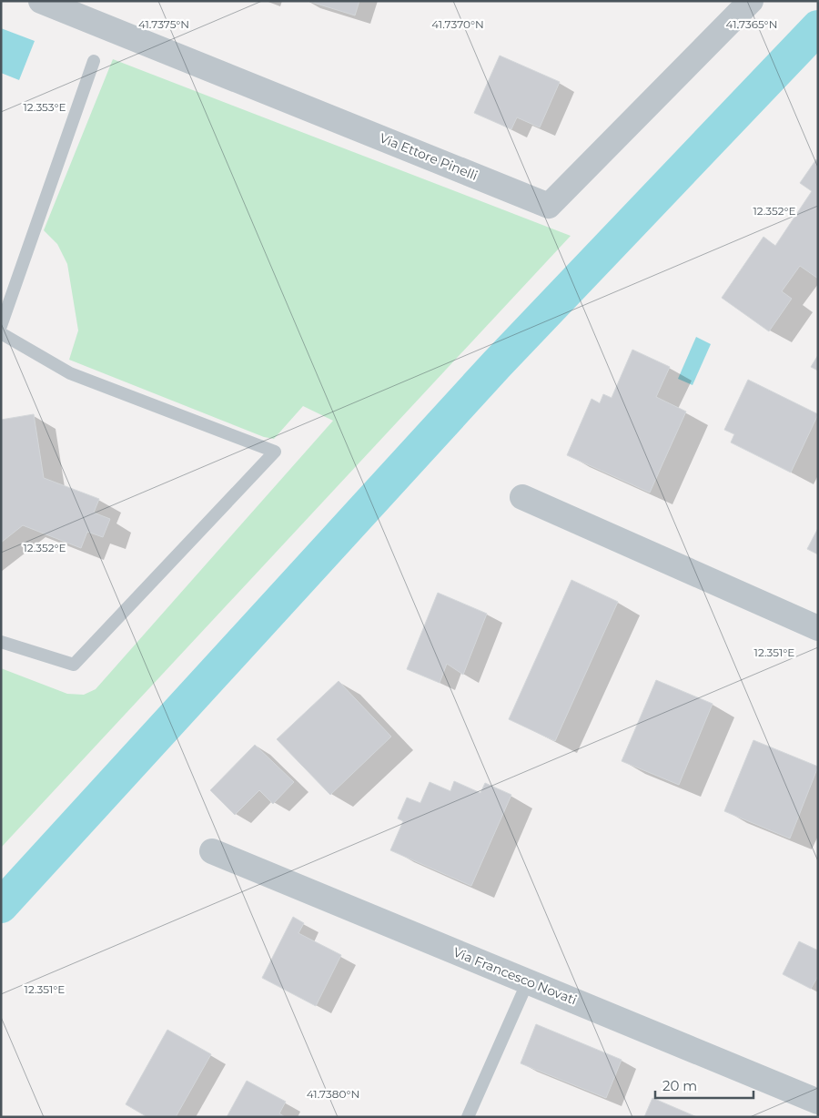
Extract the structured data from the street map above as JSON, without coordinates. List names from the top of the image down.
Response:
{
  "streets": {
    "street": ["Via Ettore Pinelli", "Via Francesco Novati"]
  },
  "scale_bar": "20 m",
  "coordinates": [
    "41.7375°N",
    "41.7370°N",
    "41.7365°N",
    "12.353°E",
    "12.352°E",
    "12.351°E",
    "41.7380°N"
  ]
}
